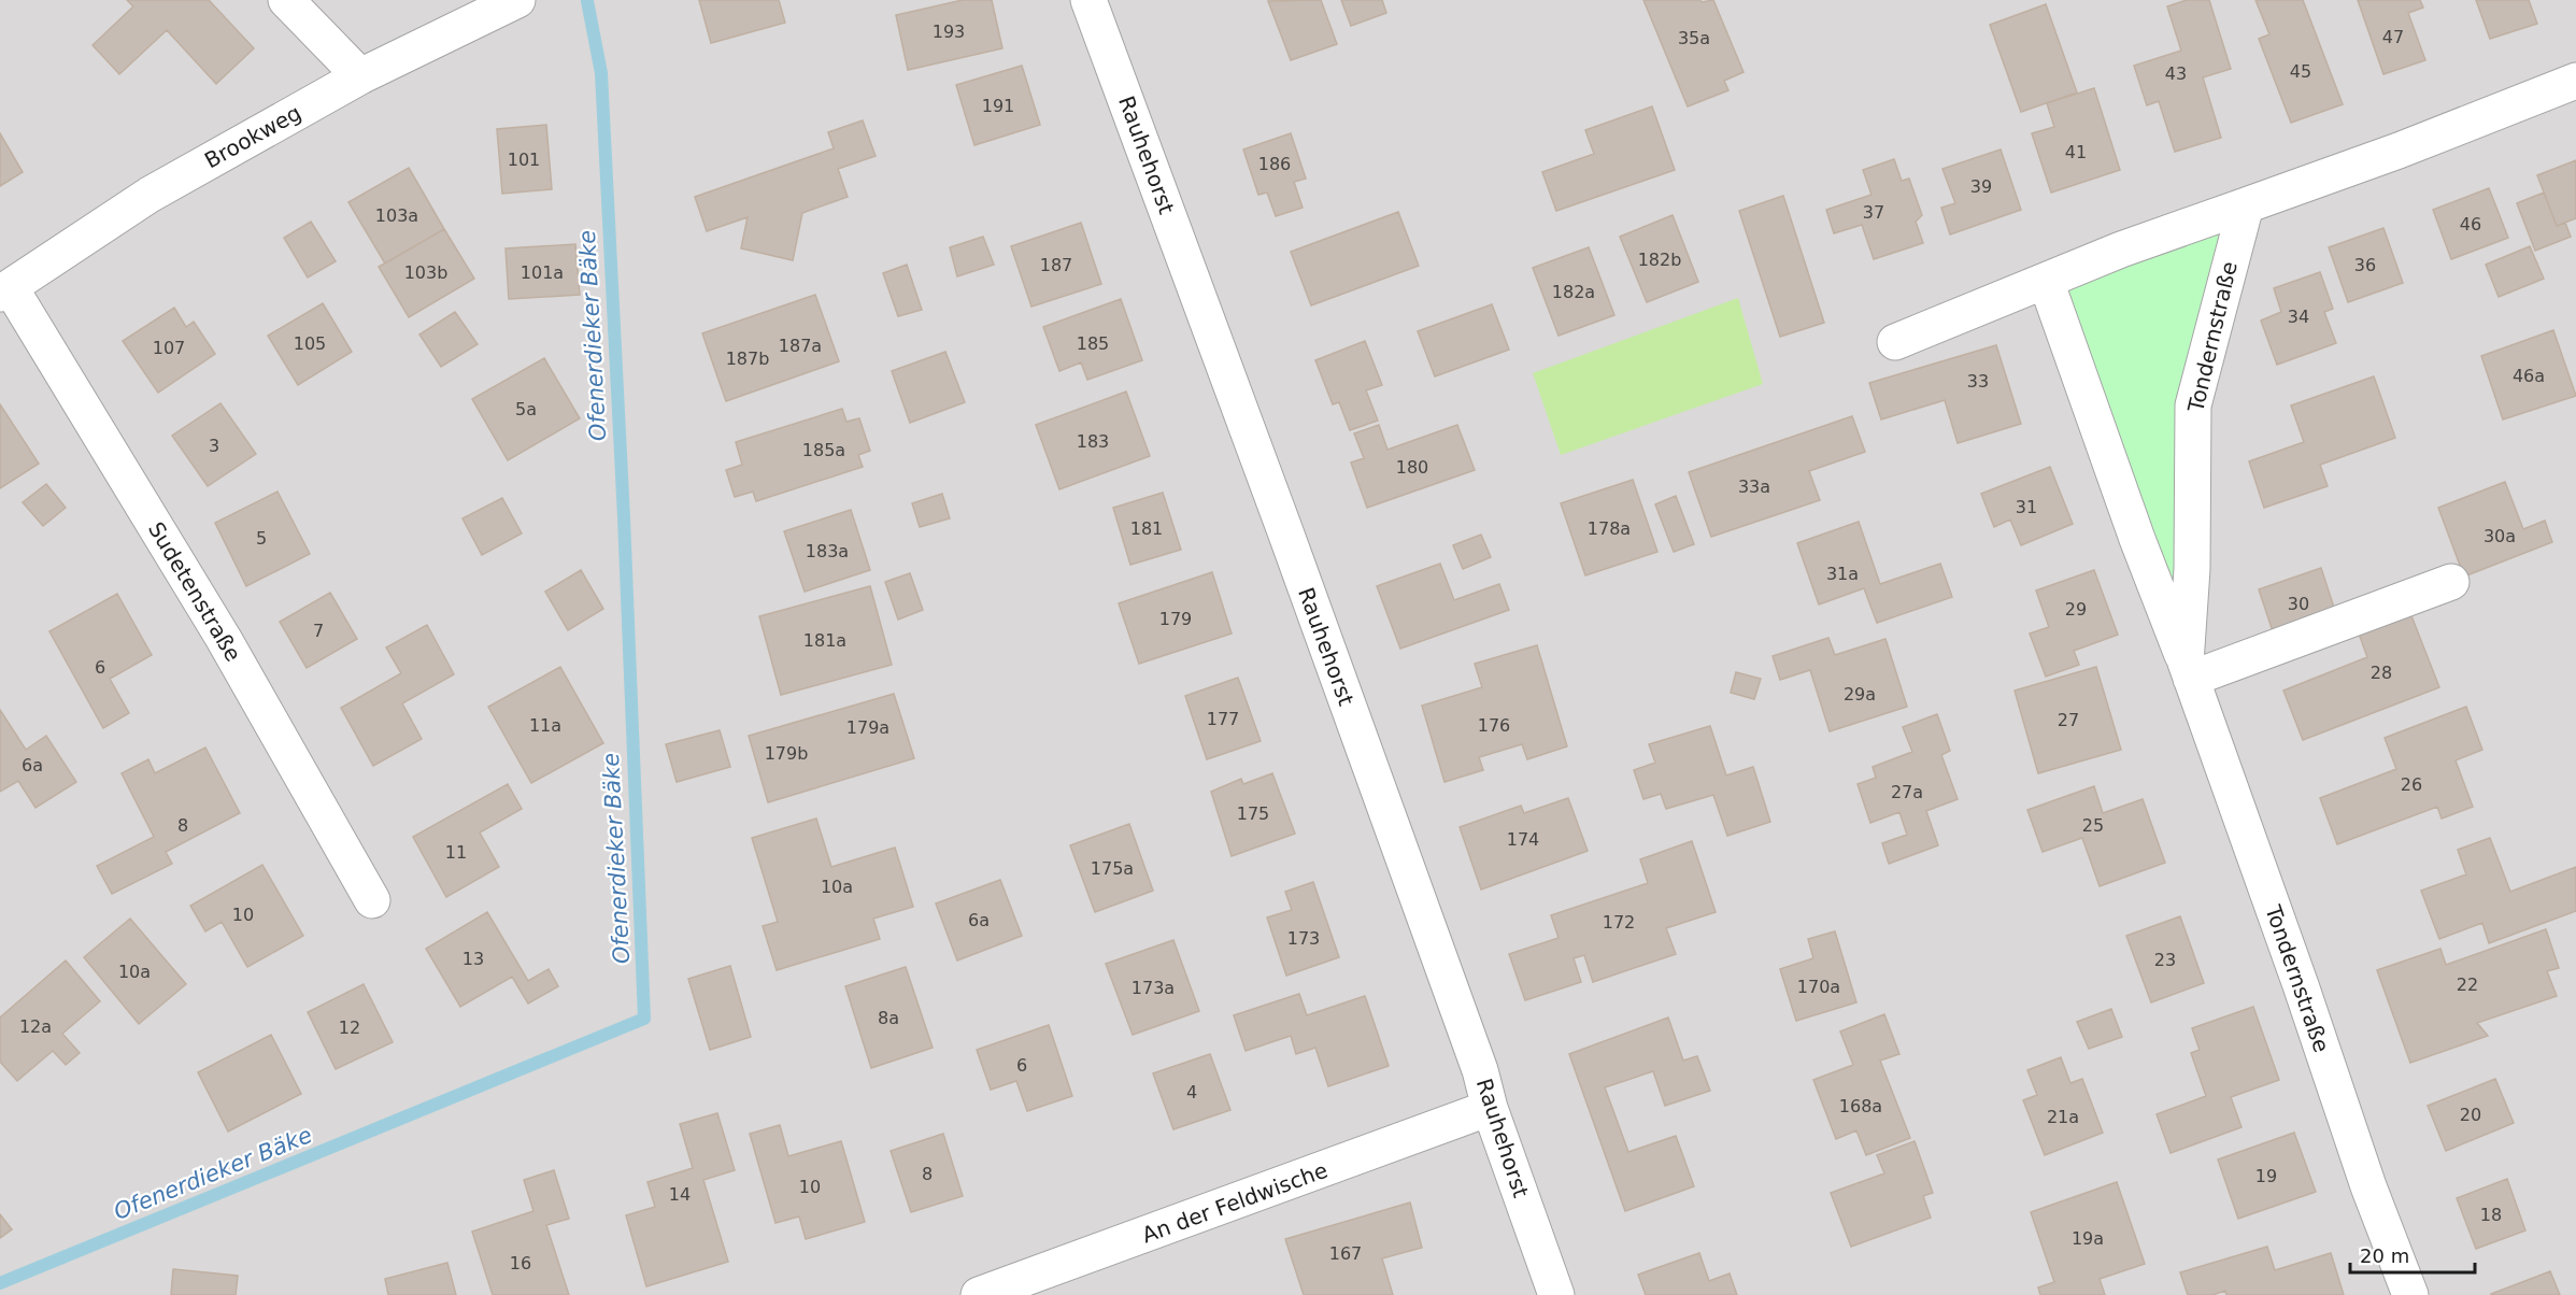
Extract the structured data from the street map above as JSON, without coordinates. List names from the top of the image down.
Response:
{
  "streets": {
    "street": [
      "Brookweg",
      "Rauhehorst",
      "Tondernstraße",
      "Sudetenstraße",
      "An der Feldwische"
    ]
  },
  "crossings": [
    ["Brookweg", "Sudetenstraße"],
    ["Rauhehorst", "An der Feldwische"]
  ],
  "water": ["Ofenerdieker Bäke"],
  "house_numbers": [
    "193",
    "47",
    "35a",
    "45",
    "43",
    "191",
    "41",
    "101",
    "186",
    "39",
    "37",
    "103a",
    "46",
    "182b",
    "187",
    "36",
    "103b",
    "101a",
    "182a",
    "34",
    "105",
    "185",
    "187a",
    "107",
    "187b",
    "46a",
    "33",
    "5a",
    "183",
    "3",
    "185a",
    "180",
    "33a",
    "31",
    "181",
    "178a",
    "30a",
    "5",
    "183a",
    "31a",
    "30",
    "29",
    "179",
    "7",
    "181a",
    "6",
    "28",
    "29a",
    "177",
    "27",
    "11a",
    "176",
    "179a",
    "179b",
    "6a",
    "26",
    "27a",
    "175",
    "8",
    "25",
    "174",
    "11",
    "175a",
    "10a",
    "10",
    "6a",
    "172",
    "173",
    "13",
    "23",
    "10a",
    "22",
    "170a",
    "173a",
    "8a",
    "12a",
    "12",
    "6",
    "4",
    "168a",
    "20",
    "21a",
    "8",
    "19",
    "10",
    "14",
    "18",
    "19a",
    "167",
    "16"
  ],
  "scale_bar": "20 m"
}
